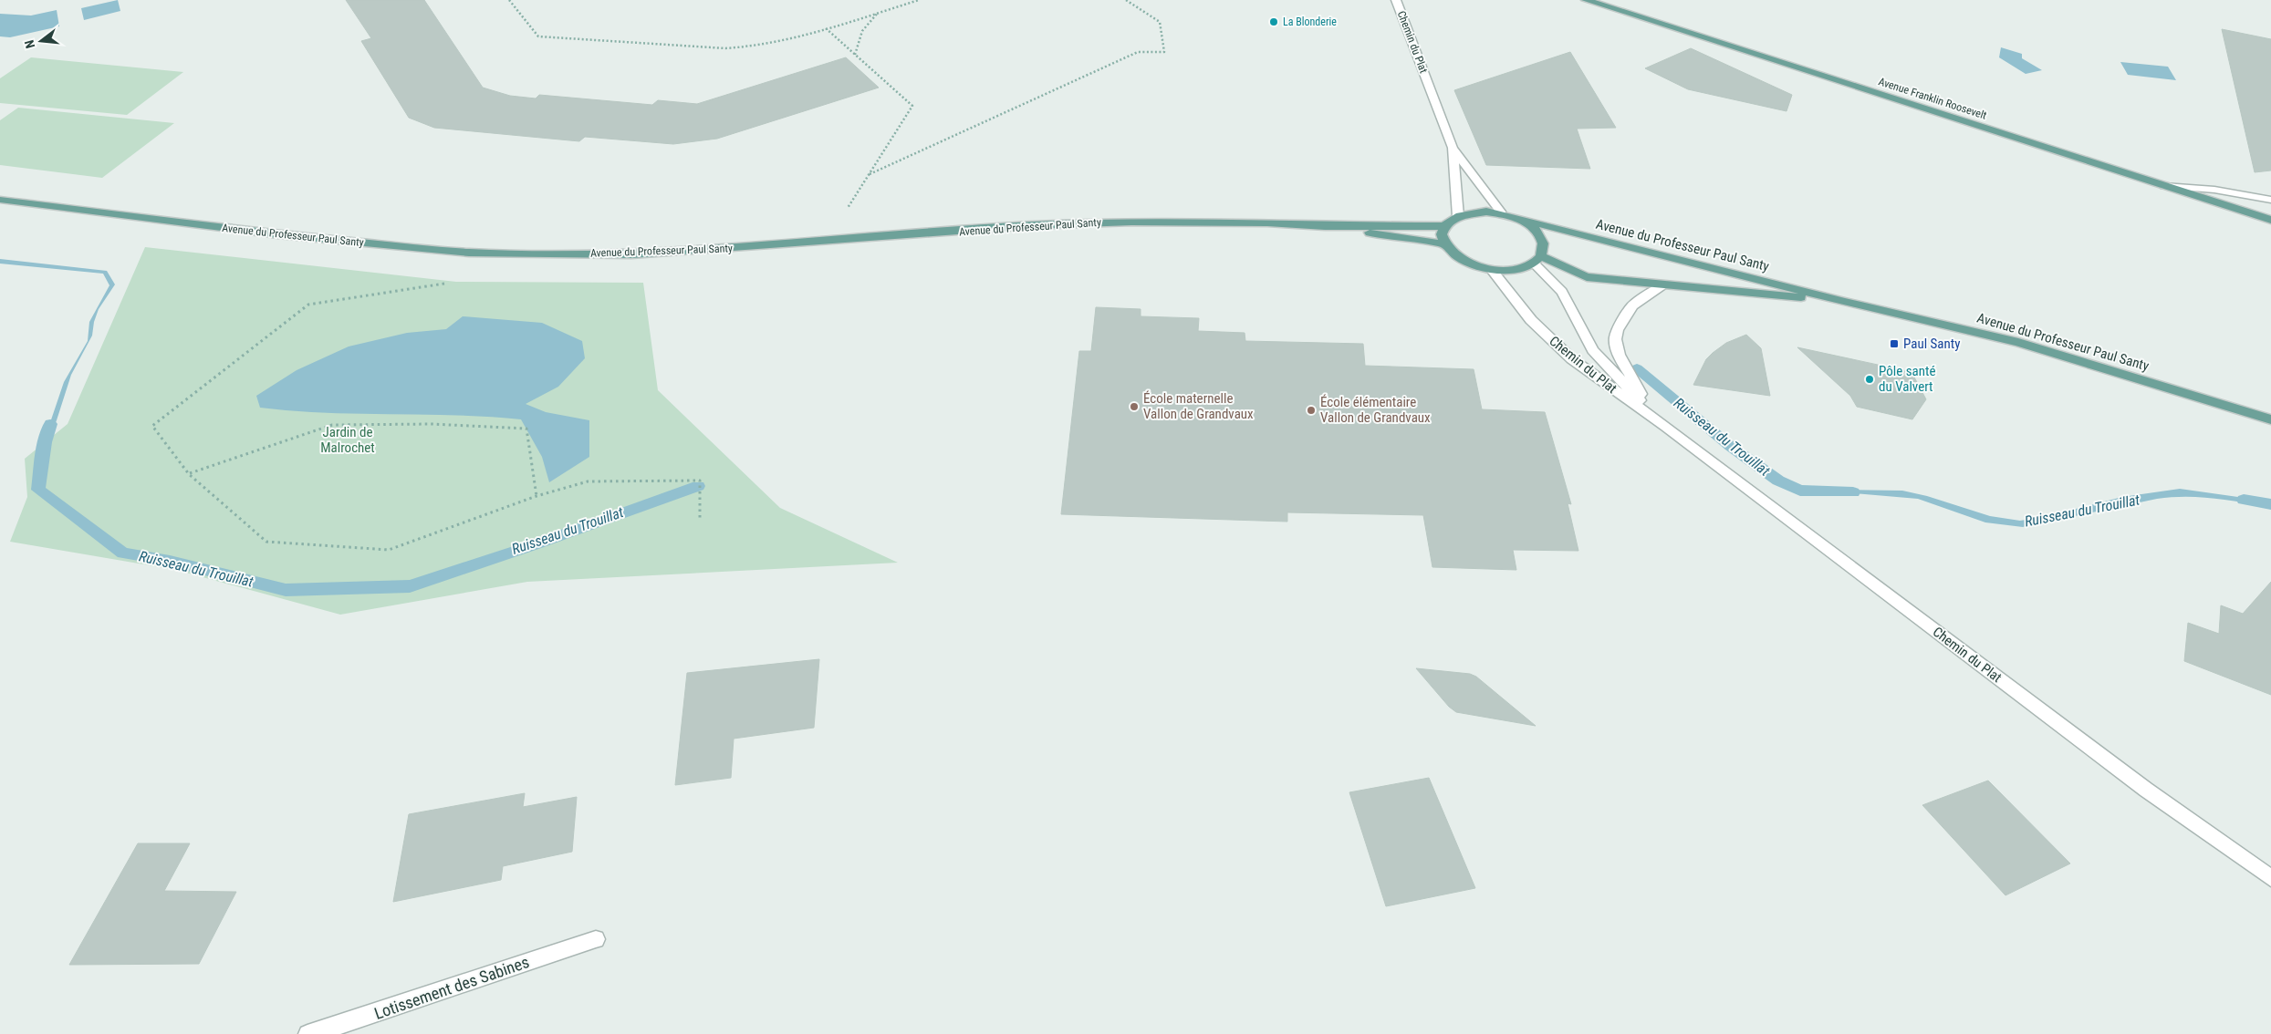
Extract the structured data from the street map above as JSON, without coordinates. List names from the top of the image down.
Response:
{
  "streets": {
    "main road": ["Avenue Franklin Roosevelt", "Avenue du Professeur Paul Santy"],
    "street": ["Chemin du Plat", "Lotissement des Sabines"]
  },
  "crossings": [
    ["Chemin du Plat", "Avenue du Professeur Paul Santy"]
  ],
  "water": ["Ruisseau du Trouillat"],
  "parks": ["Jardin de Malrochet"],
  "places": {
    "other": [
      "La Blonderie",
      "Pôle santé du Valvert",
      "École maternelle Vallon de Grandvaux",
      "École élémentaire Vallon de Grandvaux"
    ],
    "transit": ["Paul Santy"]
  },
  "north": "left"
}
